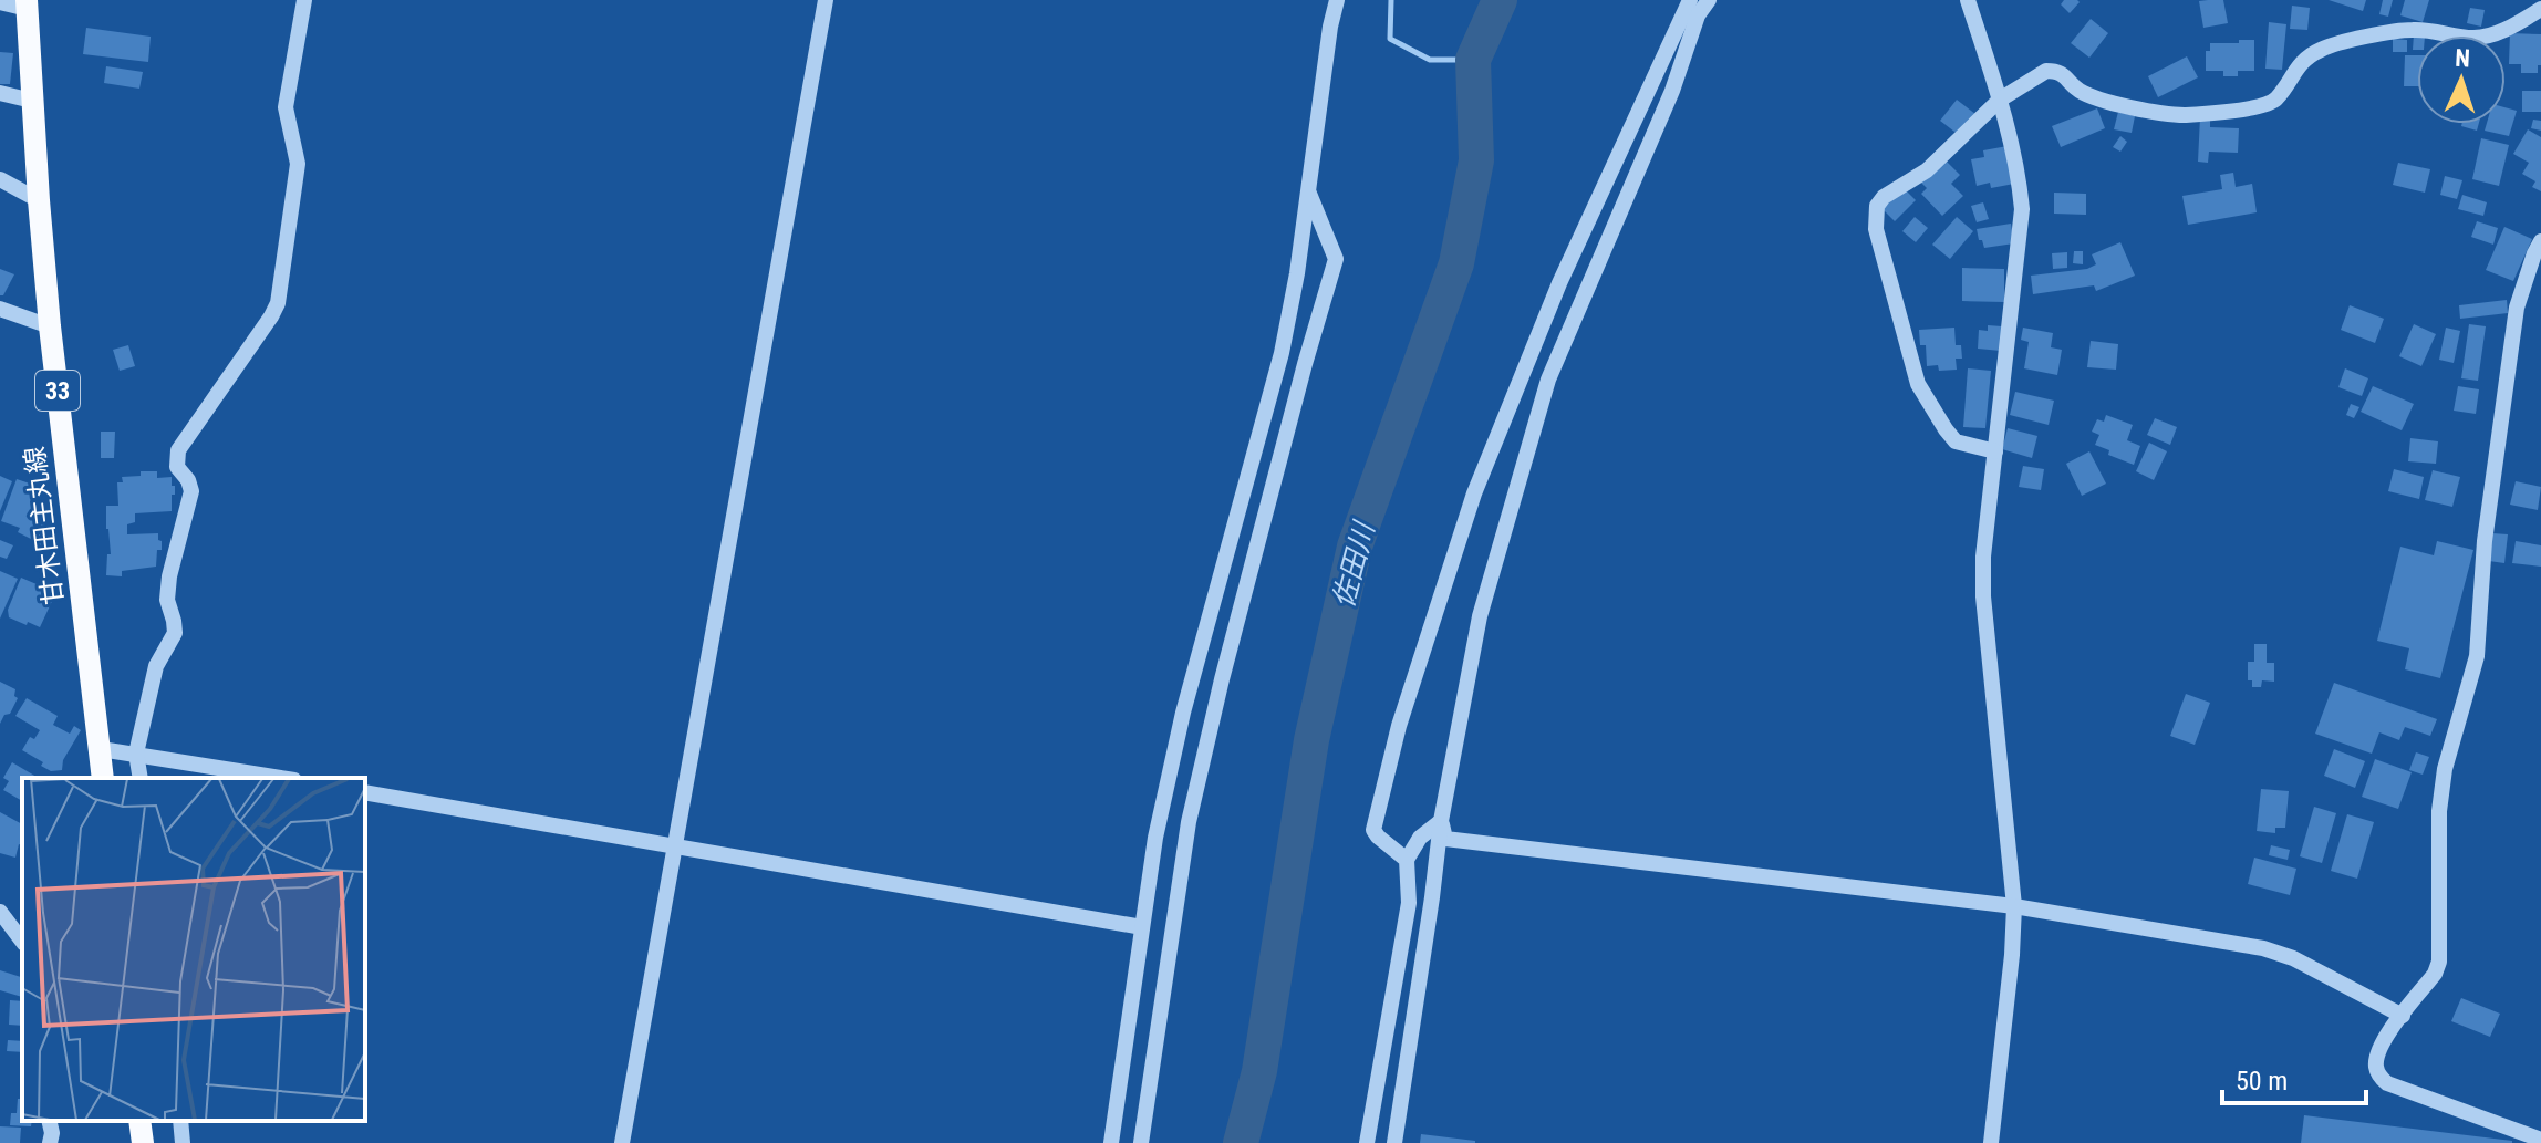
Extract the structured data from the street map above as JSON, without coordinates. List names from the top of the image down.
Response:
{
  "streets": {
    "main road": ["33", "甘木田主丸線"]
  },
  "water": ["佐田川"],
  "scale_bar": "50 m",
  "north": "top"
}
